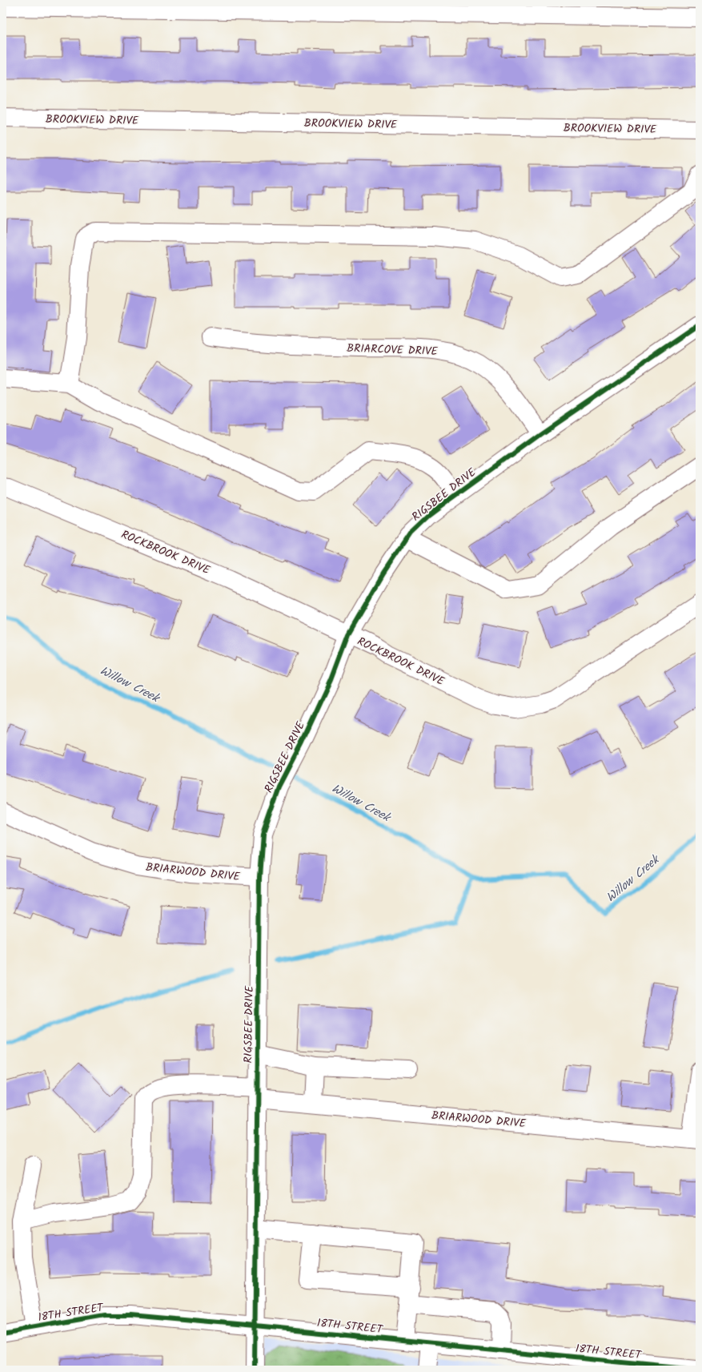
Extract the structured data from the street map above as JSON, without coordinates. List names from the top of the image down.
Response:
{
  "streets": {
    "street": [
      "BROOKVIEW DRIVE",
      "BRIARCOVE DRIVE",
      "RIGSBEE DRIVE",
      "ROCKBROOK DRIVE",
      "BRIARWOOD DRIVE",
      "18TH STREET"
    ]
  },
  "crossings": [
    ["BRIARCOVE DRIVE", "RIGSBEE DRIVE"],
    ["RIGSBEE DRIVE", "ROCKBROOK DRIVE"],
    ["RIGSBEE DRIVE", "BRIARWOOD DRIVE"],
    ["RIGSBEE DRIVE", "18TH STREET"]
  ],
  "water": ["Willow Creek"]
}
